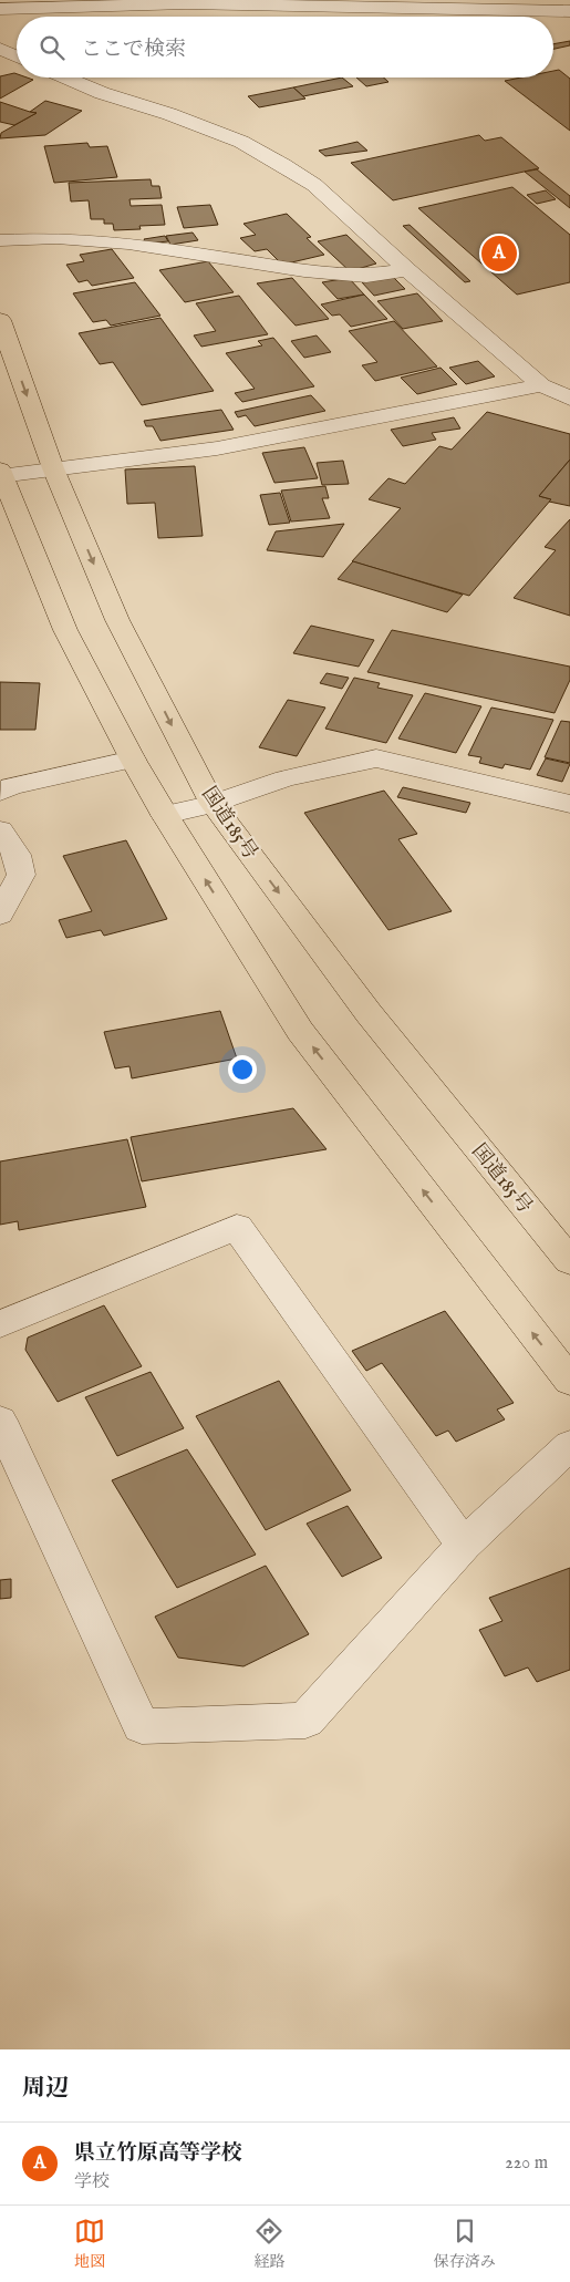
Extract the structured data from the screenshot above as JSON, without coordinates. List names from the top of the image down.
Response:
{
  "streets": {
    "highway": ["国道185号"]
  },
  "page": {
    "search": "ここで検索",
    "pins": "A",
    "heading": "周辺",
    "list": [
      {
        "mark": "A",
        "name": "県立竹原高等学校",
        "note": "学校",
        "value": "220 m"
      }
    ],
    "nav": ["地図", "経路", "保存済み"]
  }
}
